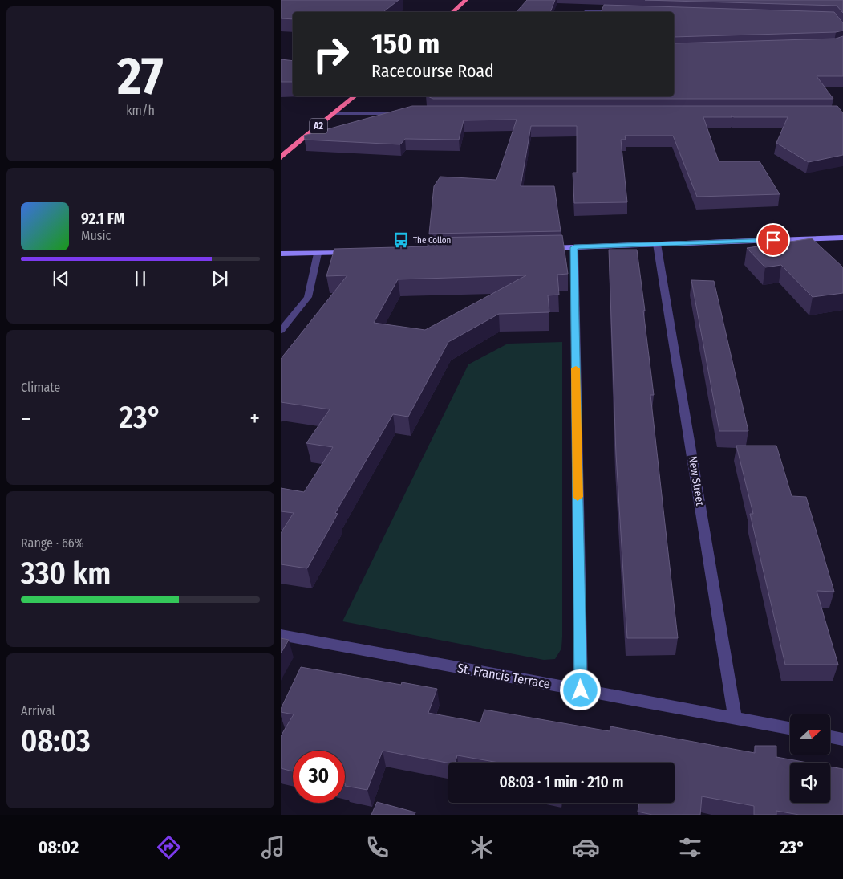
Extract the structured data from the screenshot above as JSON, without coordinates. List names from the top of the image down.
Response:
{
  "streets": {
    "highway": ["A2"],
    "street": ["New Street", "St. Francis Terrace"]
  },
  "crossings": [
    ["New Street", "St. Francis Terrace"]
  ],
  "places": {
    "bus stop": ["The Collon"]
  },
  "north": "right",
  "page": {
    "tile": [
      ["27", "km/h"],
      "Climate",
      ["Range · 66%", "330 km"],
      ["Arrival", "08:03"]
    ],
    "turn": ["150 m", "Racecourse Road"],
    "song": ["92.1 FM", "Music"],
    "heat": ["−", "23°", "+"],
    "limit": "30",
    "trip": "08:03 · 1 min · 210 m",
    "tabs": ["08:02", "23°"]
  }
}
